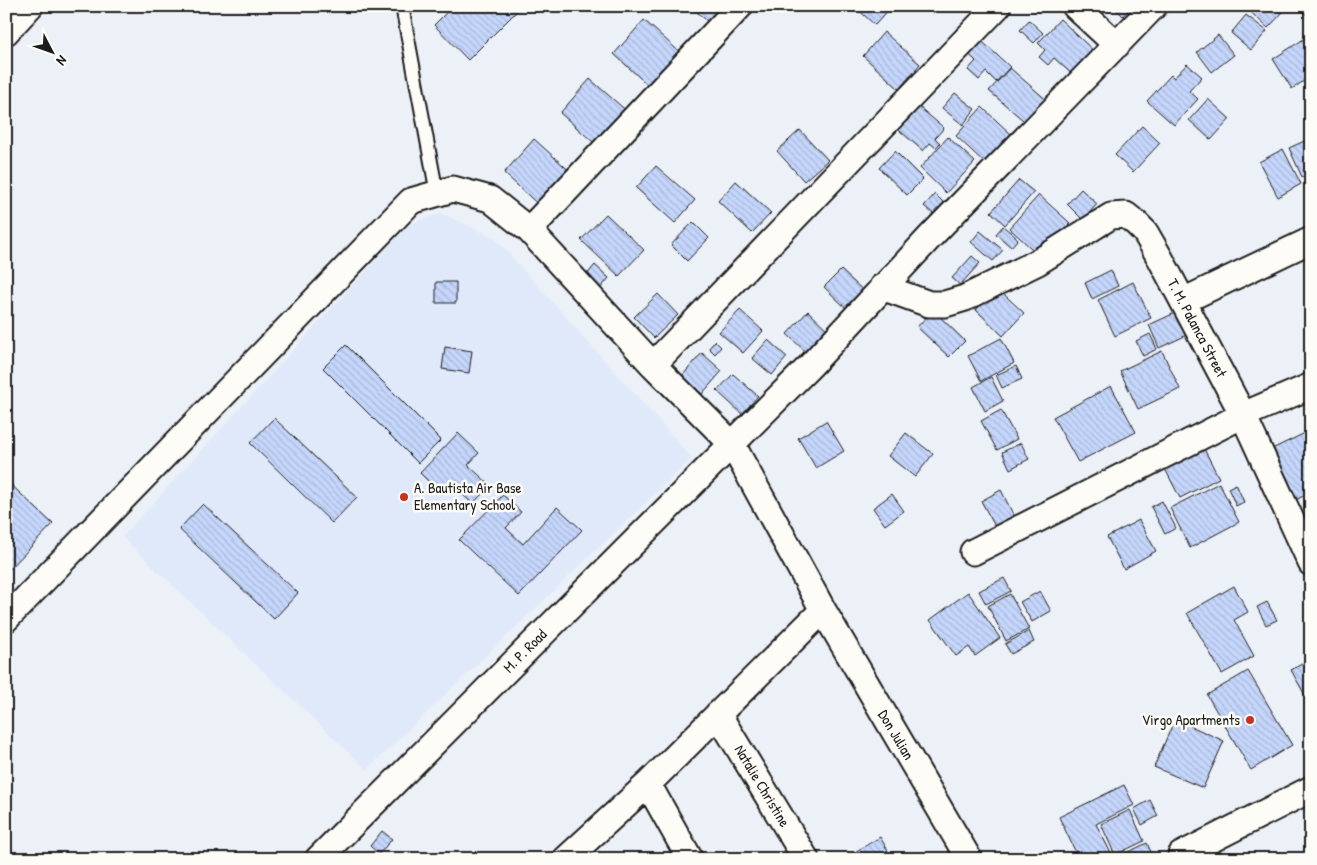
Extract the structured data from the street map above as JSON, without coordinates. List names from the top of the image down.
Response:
{
  "streets": {
    "street": [
      "T. M. Palanca Street",
      "M. P. Road",
      "Don Julian",
      "Natalie Christine"
    ]
  },
  "crossings": [
    ["T. M. Palanca Street", "M. P. Road"],
    ["M. P. Road", "Don Julian"]
  ],
  "places": ["A. Bautista Air Base Elementary School", "Virgo Apartments"],
  "north": "bottom right"
}
